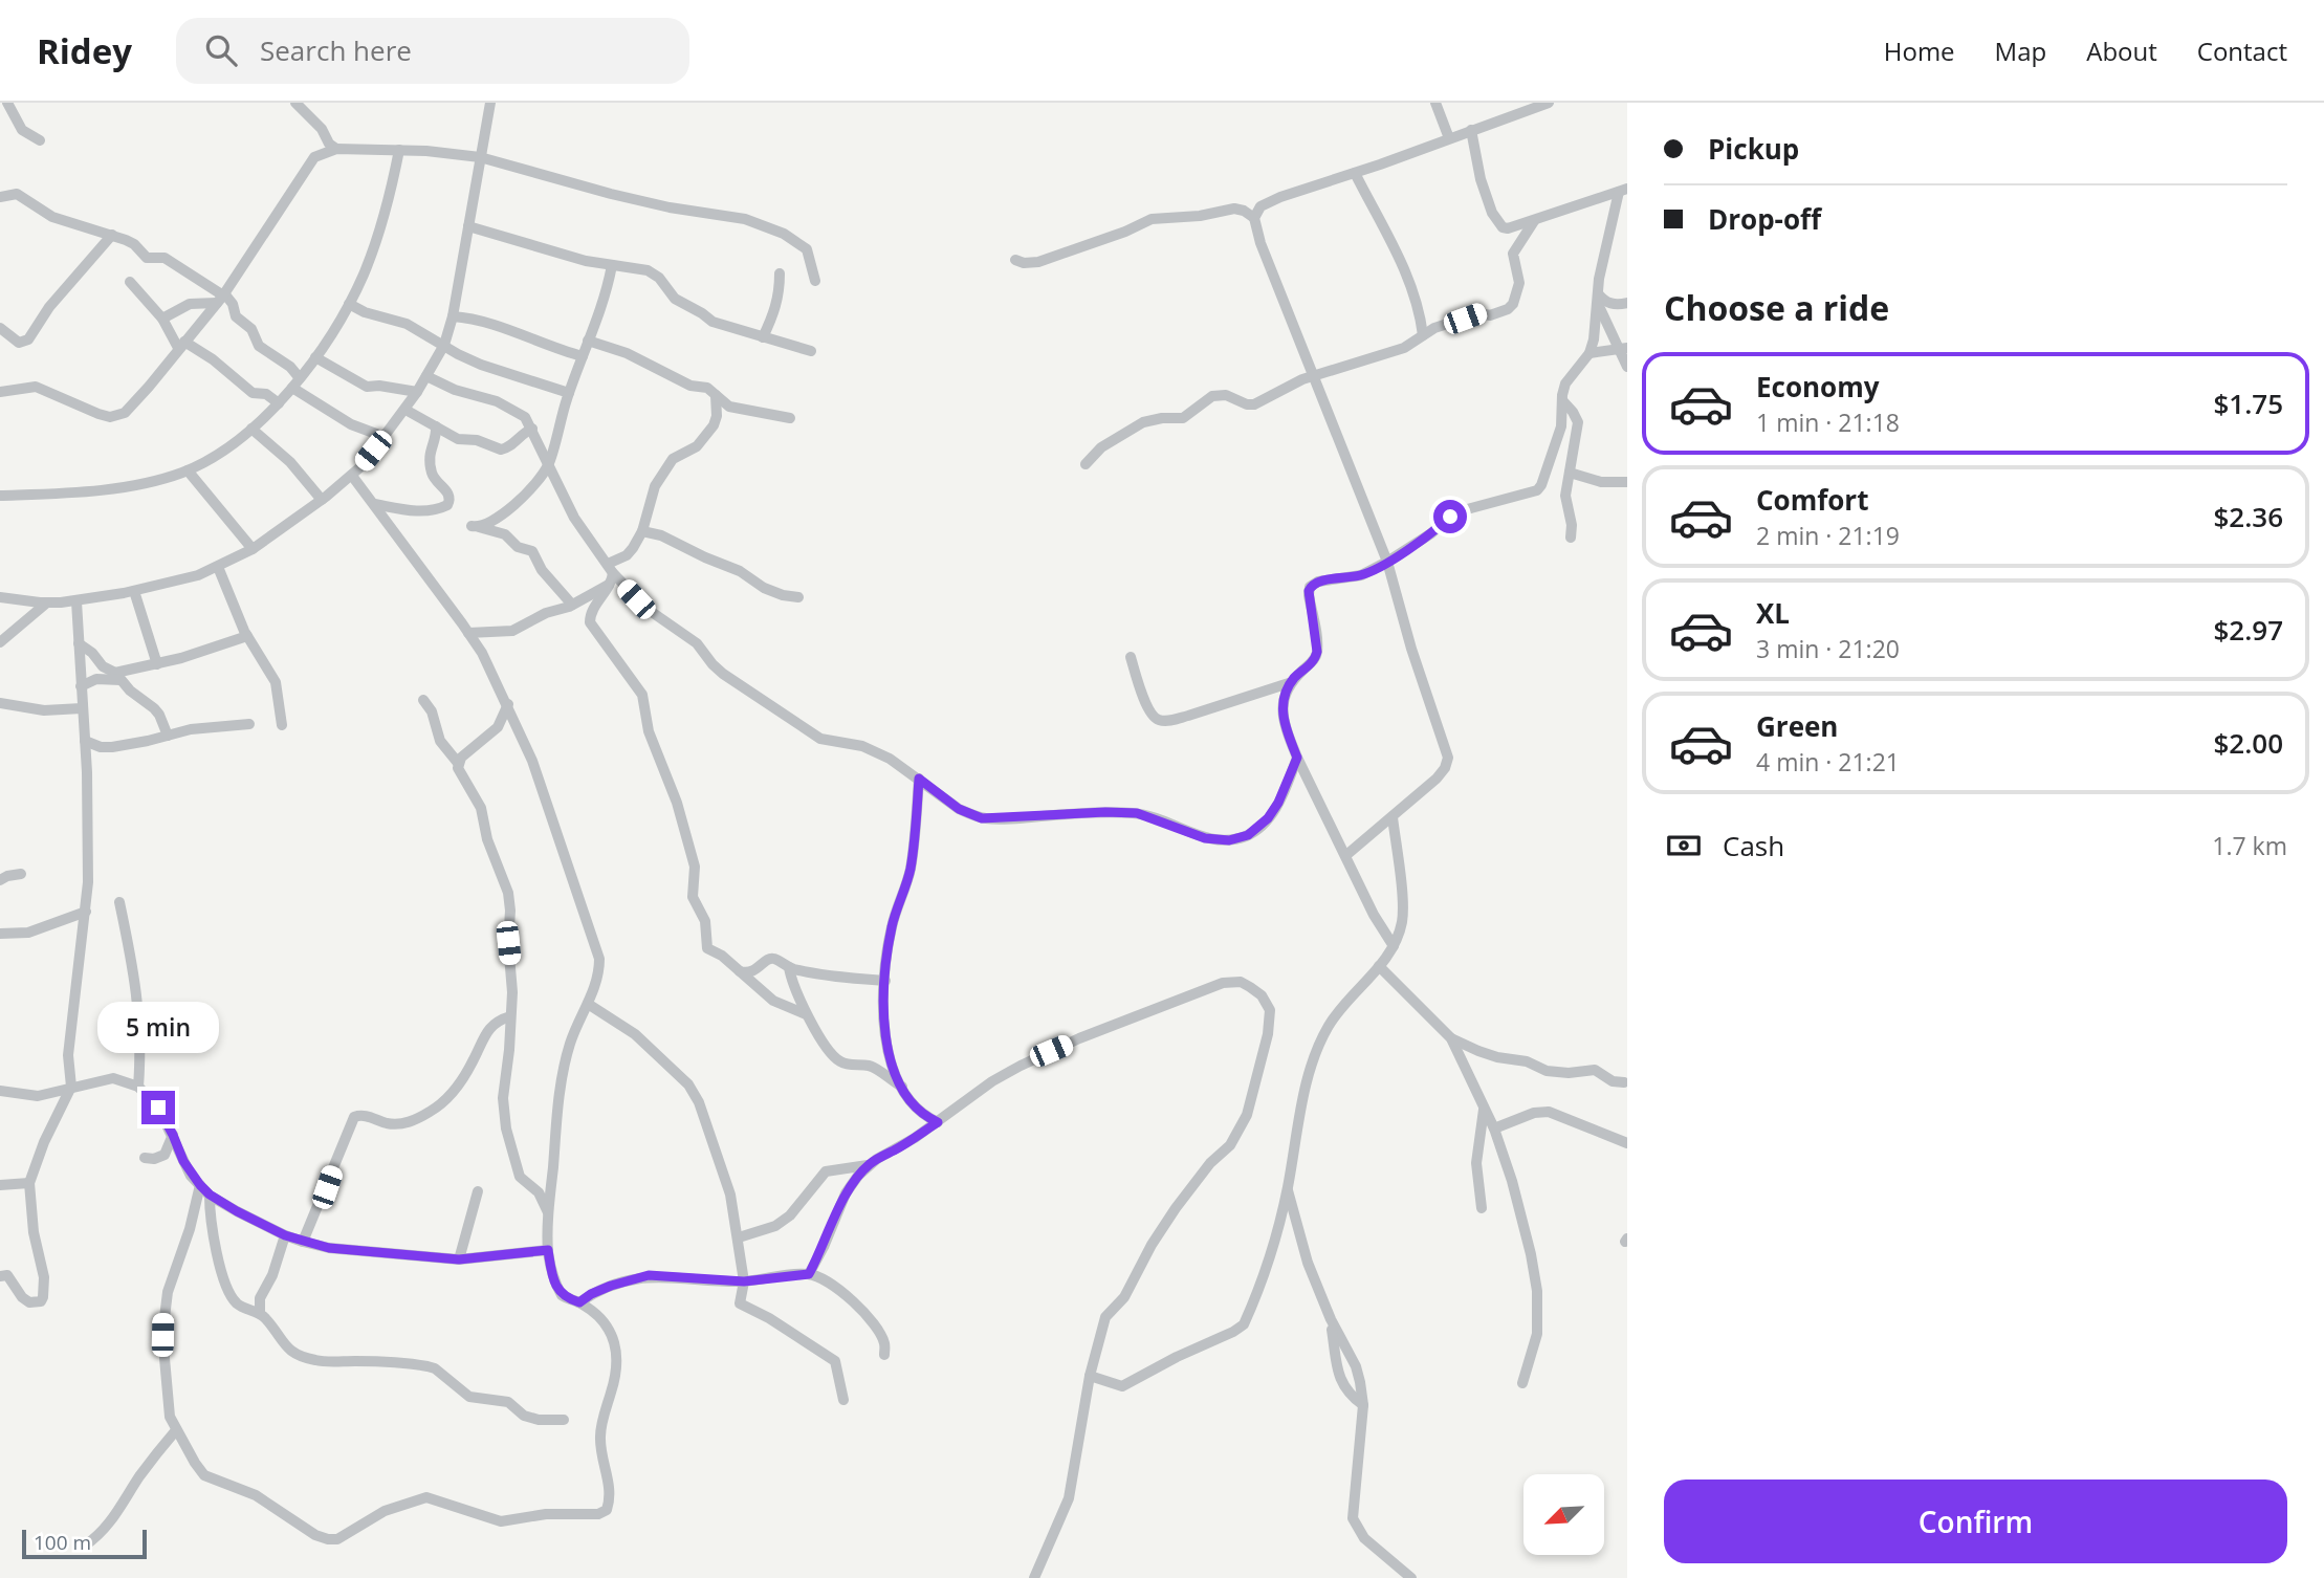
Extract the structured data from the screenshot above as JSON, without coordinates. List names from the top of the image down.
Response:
{
  "scale_bar": "100 m",
  "north": "bottom left",
  "page": {
    "header": "Ridey",
    "search": "Search here",
    "nav": [
      "Home",
      "Map",
      "About",
      "Contact"
    ],
    "banner": ["Pickup", "Drop-off"],
    "heading": "Choose a ride",
    "list": [
      {
        "name": "Economy",
        "note": "1 min · 21:18",
        "value": "$1.75"
      },
      {
        "name": "Comfort",
        "note": "2 min · 21:19",
        "value": "$2.36"
      },
      {
        "name": "XL",
        "note": "3 min · 21:20",
        "value": "$2.97"
      },
      {
        "name": "Green",
        "note": "4 min · 21:21",
        "value": "$2.00"
      }
    ],
    "pay": ["Cash", "1.7 km"],
    "bubble": "5 min",
    "buttons": "Confirm",
    "scale": "100 m"
  }
}
